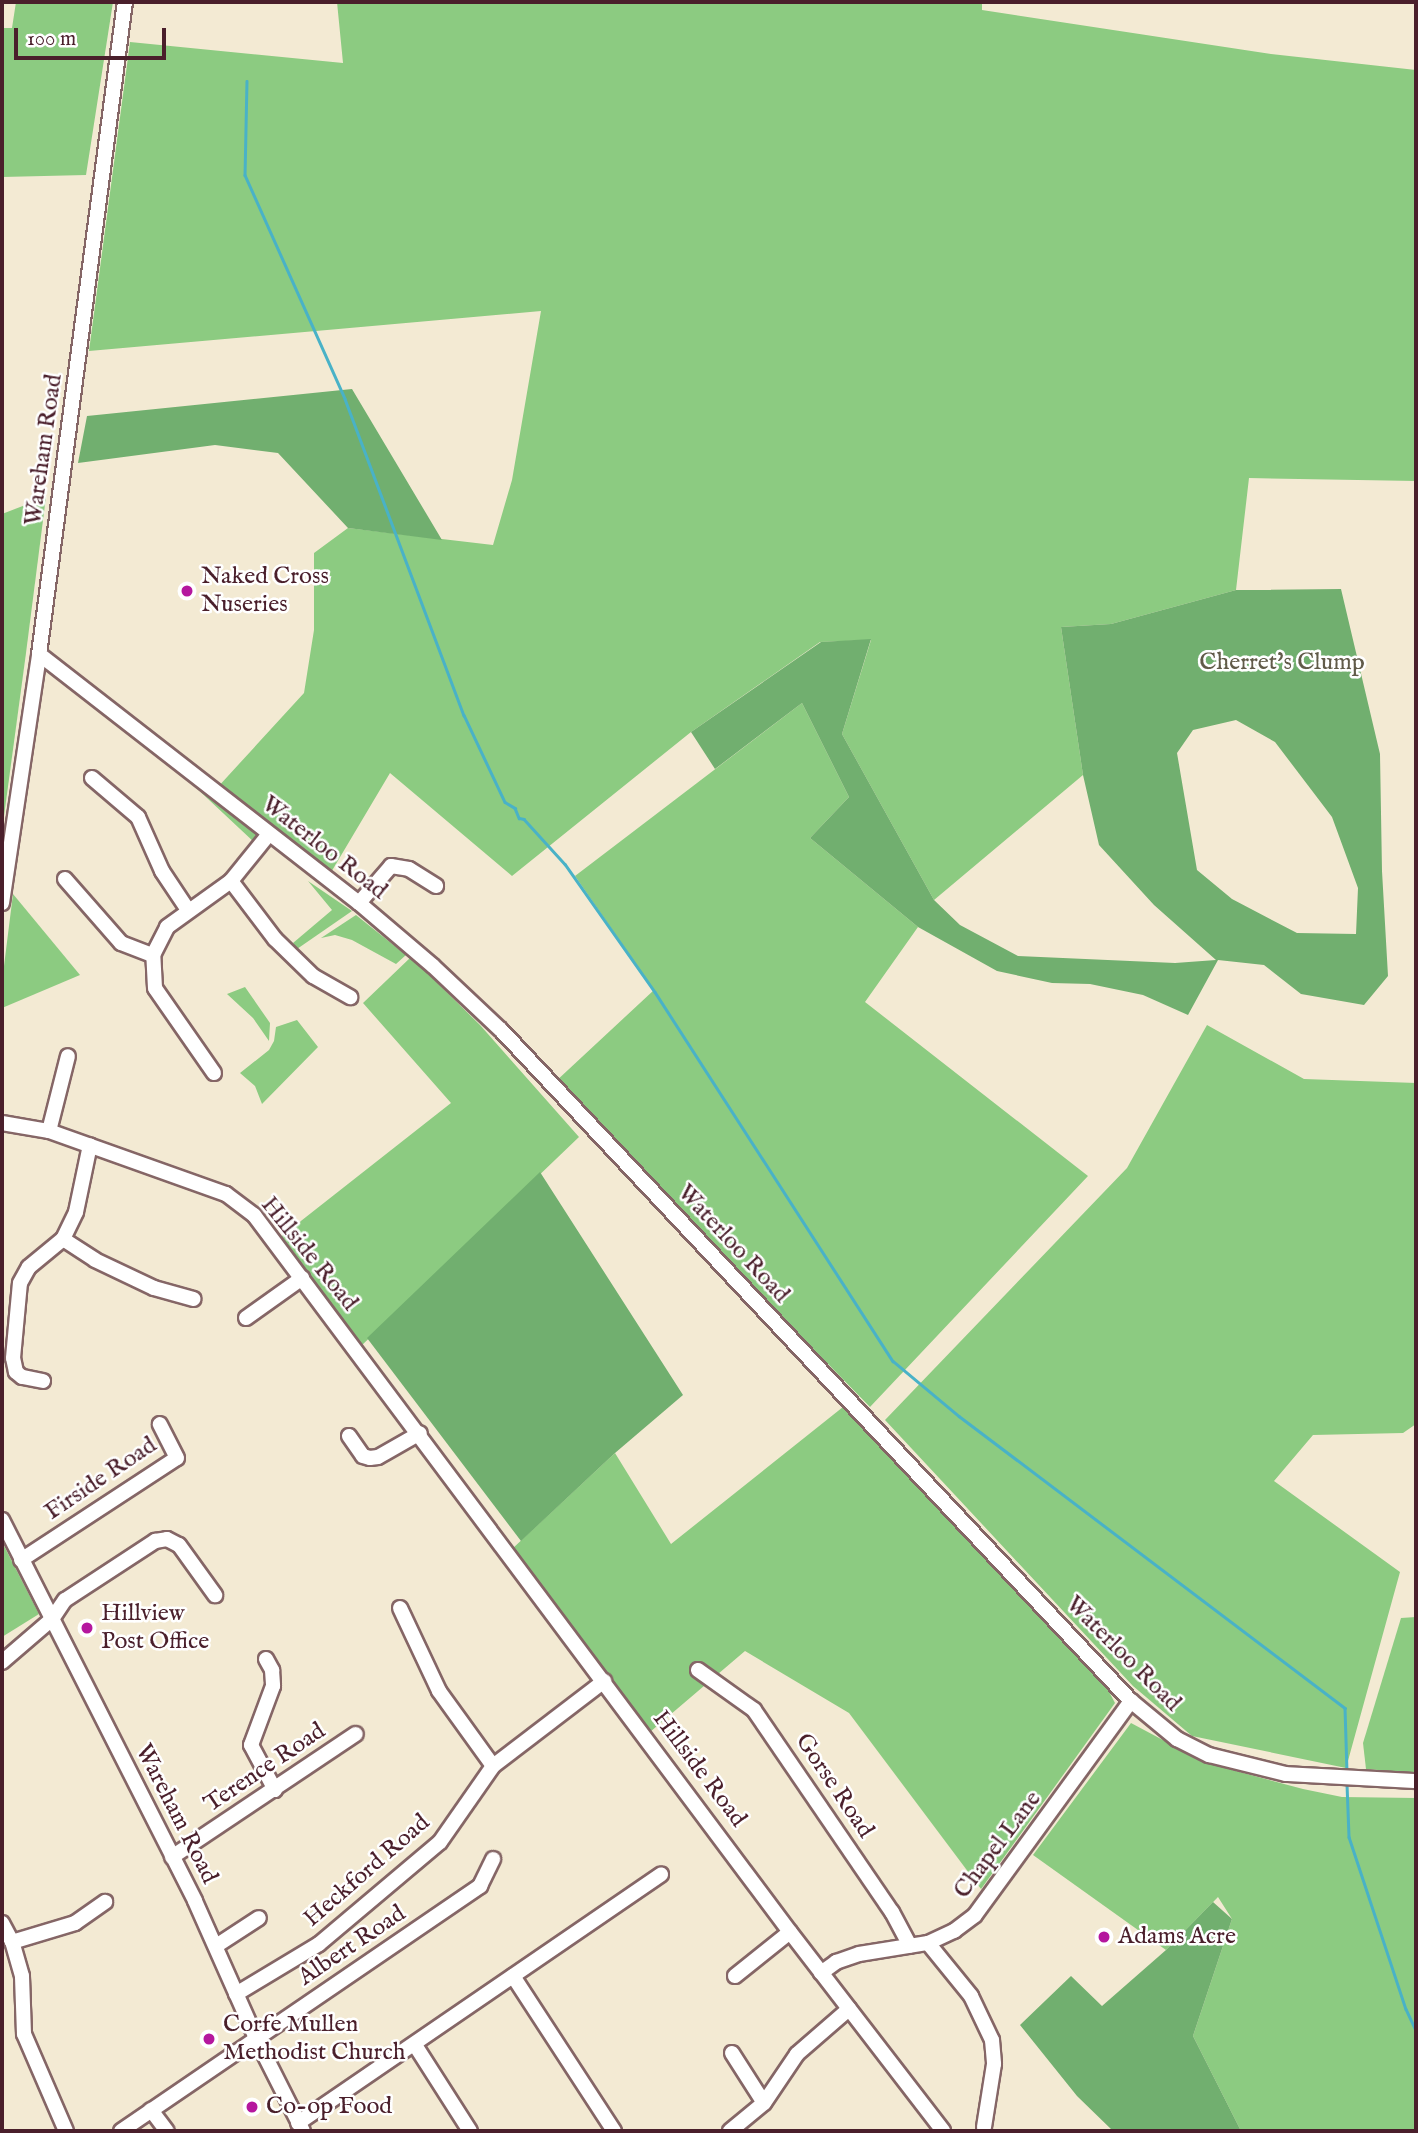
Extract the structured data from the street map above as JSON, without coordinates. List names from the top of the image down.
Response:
{
  "streets": {
    "street": [
      "Wareham Road",
      "Waterloo Road",
      "Hillside Road",
      "Firside Road",
      "Terence Road",
      "Gorse Road",
      "Chapel Lane",
      "Heckford Road",
      "Albert Road"
    ]
  },
  "crossings": [
    ["Wareham Road", "Waterloo Road"],
    ["Wareham Road", "Firside Road"],
    ["Wareham Road", "Terence Road"],
    ["Wareham Road", "Heckford Road"],
    ["Wareham Road", "Albert Road"],
    ["Waterloo Road", "Chapel Lane"],
    ["Hillside Road", "Chapel Lane"],
    ["Hillside Road", "Heckford Road"],
    ["Gorse Road", "Chapel Lane"]
  ],
  "parks": ["Cherret's Clump"],
  "places": [
    "Naked Cross Nuseries",
    "Hillview Post Office",
    "Adams Acre",
    "Corfe Mullen Methodist Church",
    "Co-op Food"
  ],
  "scale_bar": "100 m"
}
